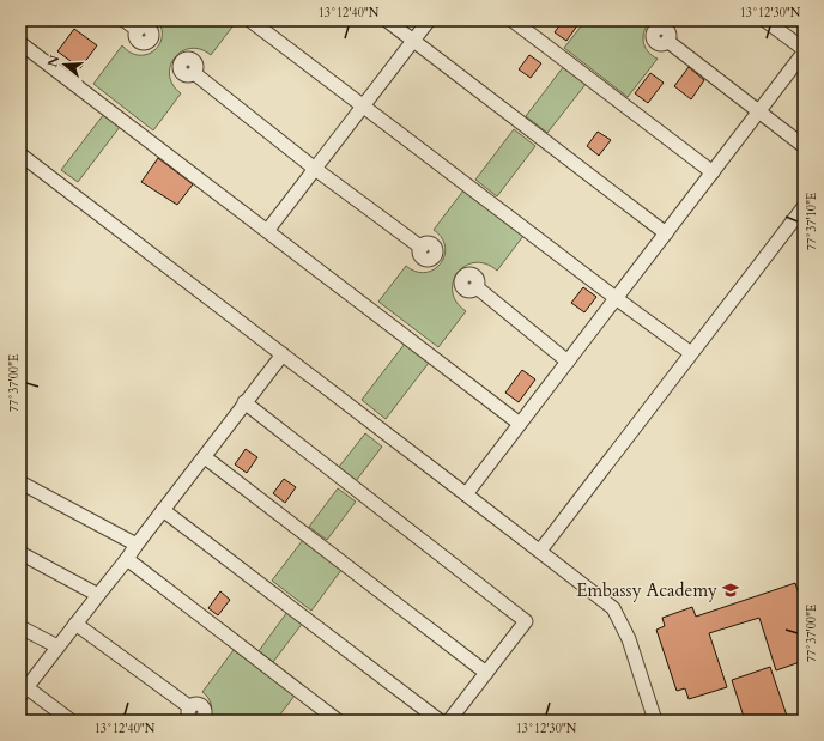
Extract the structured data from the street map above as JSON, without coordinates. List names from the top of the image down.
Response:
{
  "places": {
    "school or university": ["Embassy Academy"]
  },
  "north": "left",
  "coordinates": [
    "13°12'40\"N",
    "13°12'30\"N",
    "77°37'10\"E",
    "77°37'00\"E"
  ]
}
